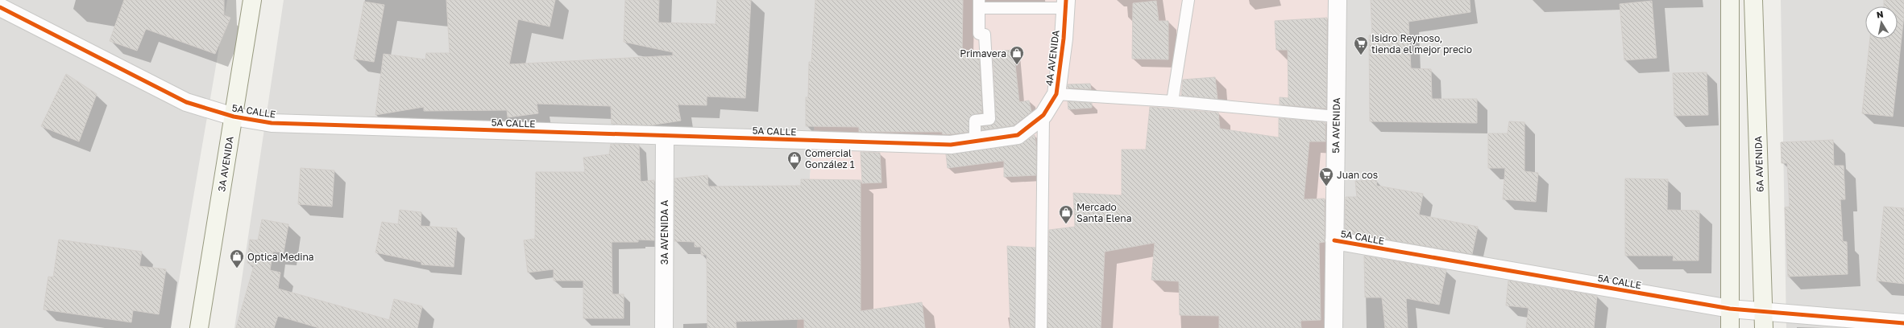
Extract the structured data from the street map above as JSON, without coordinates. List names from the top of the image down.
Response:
{
  "streets": {
    "street": [
      "4A AVENIDA",
      "5A CALLE",
      "5A AVENIDA",
      "3A AVENIDA",
      "6A AVENIDA",
      "3A AVENIDA A"
    ]
  },
  "crossings": [
    ["4A AVENIDA", "5A CALLE"],
    ["5A CALLE", "5A AVENIDA"],
    ["5A CALLE", "3A AVENIDA"],
    ["5A CALLE", "6A AVENIDA"],
    ["5A CALLE", "3A AVENIDA A"]
  ],
  "places": {
    "supermarket": ["Isidro Reynoso, tienda el mejor precio", "Juan cos"],
    "shop": [
      "Primavera",
      "Comercial González 1",
      "Mercado Santa Elena",
      "Optica Medina"
    ]
  },
  "north": "top"
}
